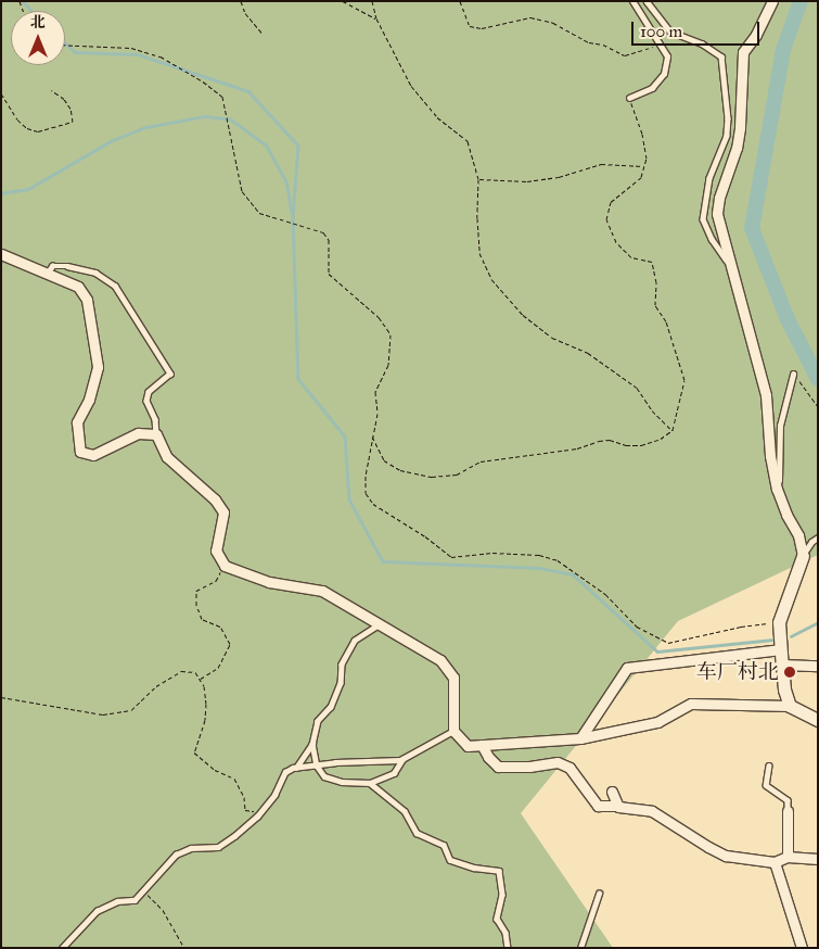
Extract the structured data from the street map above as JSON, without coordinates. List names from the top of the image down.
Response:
{
  "places": ["车厂村北"],
  "scale_bar": "100 m",
  "north": "top"
}
